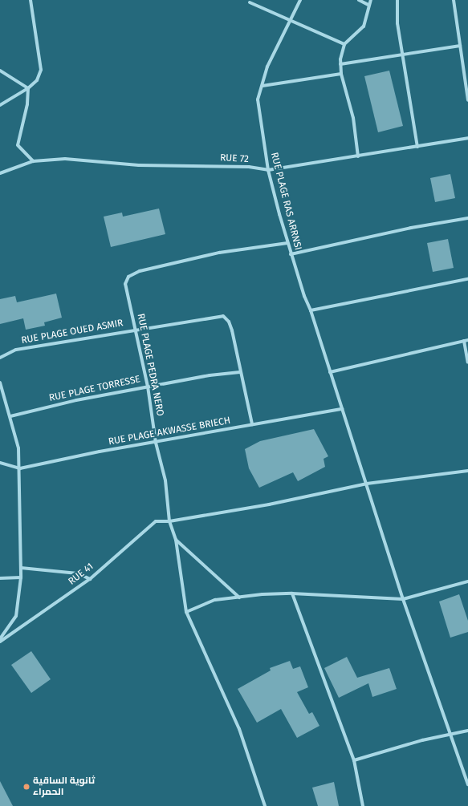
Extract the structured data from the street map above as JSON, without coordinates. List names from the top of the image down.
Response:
{
  "streets": {
    "street": [
      "RUE 72",
      "RUE PLAGE RAS ARRNSI",
      "RUE PLAGE OUED ASMIR",
      "RUE PLAGE PEDRA NERO",
      "RUE PLAGE TORRESSE",
      "RUE PLAGE AKWASSE BRIECH",
      "RUE 41"
    ]
  },
  "crossings": [
    ["RUE 72", "RUE PLAGE RAS ARRNSI"],
    ["RUE PLAGE RAS ARRNSI", "RUE PLAGE PEDRA NERO"],
    ["RUE PLAGE RAS ARRNSI", "RUE PLAGE AKWASSE BRIECH"],
    ["RUE PLAGE RAS ARRNSI", "RUE 41"],
    ["RUE PLAGE OUED ASMIR", "RUE PLAGE PEDRA NERO"],
    ["RUE PLAGE OUED ASMIR", "RUE PLAGE TORRESSE"],
    ["RUE PLAGE PEDRA NERO", "RUE PLAGE TORRESSE"],
    ["RUE PLAGE PEDRA NERO", "RUE PLAGE AKWASSE BRIECH"],
    ["RUE PLAGE PEDRA NERO", "RUE 41"]
  ],
  "places": ["ثانوية الساقية الحمراء"]
}
